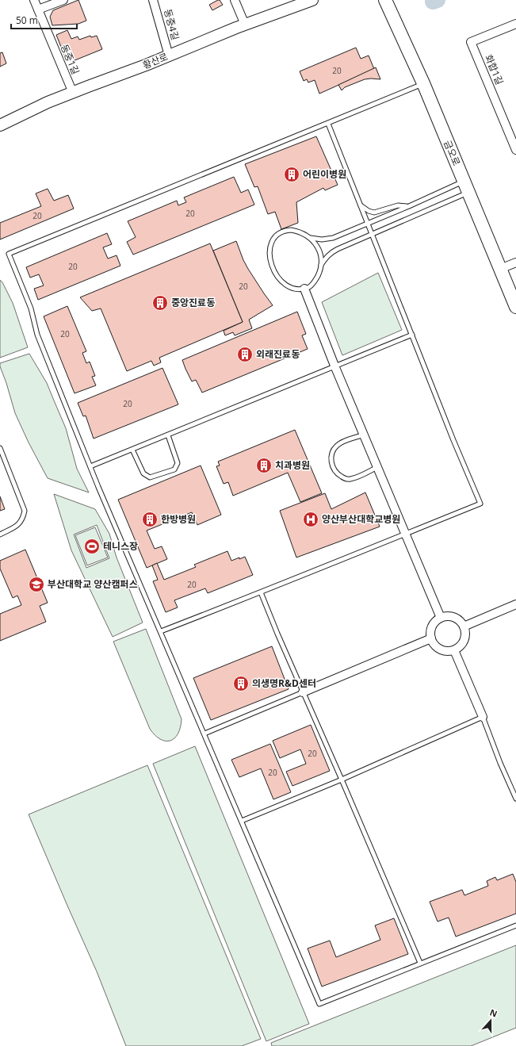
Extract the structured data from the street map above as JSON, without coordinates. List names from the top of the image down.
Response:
{
  "streets": {
    "main road": ["황산로", "금오로"],
    "street": ["동중4길", "동중1길", "화합1길"]
  },
  "crossings": [
    ["동중4길", "황산로"],
    ["동중1길", "황산로"]
  ],
  "places": {
    "building": [
      "어린이병원",
      "중앙진료동",
      "외래진료동",
      "치과병원",
      "한방병원",
      "의생명R&D센터"
    ],
    "hospital": ["양산부산대학교병원"],
    "sports": ["테니스장"],
    "school or university": ["부산대학교 양산캠퍼스"]
  },
  "house_numbers": [
    "20",
    "20",
    "20",
    "20",
    "20",
    "20",
    "20",
    "20",
    "20",
    "20"
  ],
  "scale_bar": "50 m",
  "north": "top"
}
